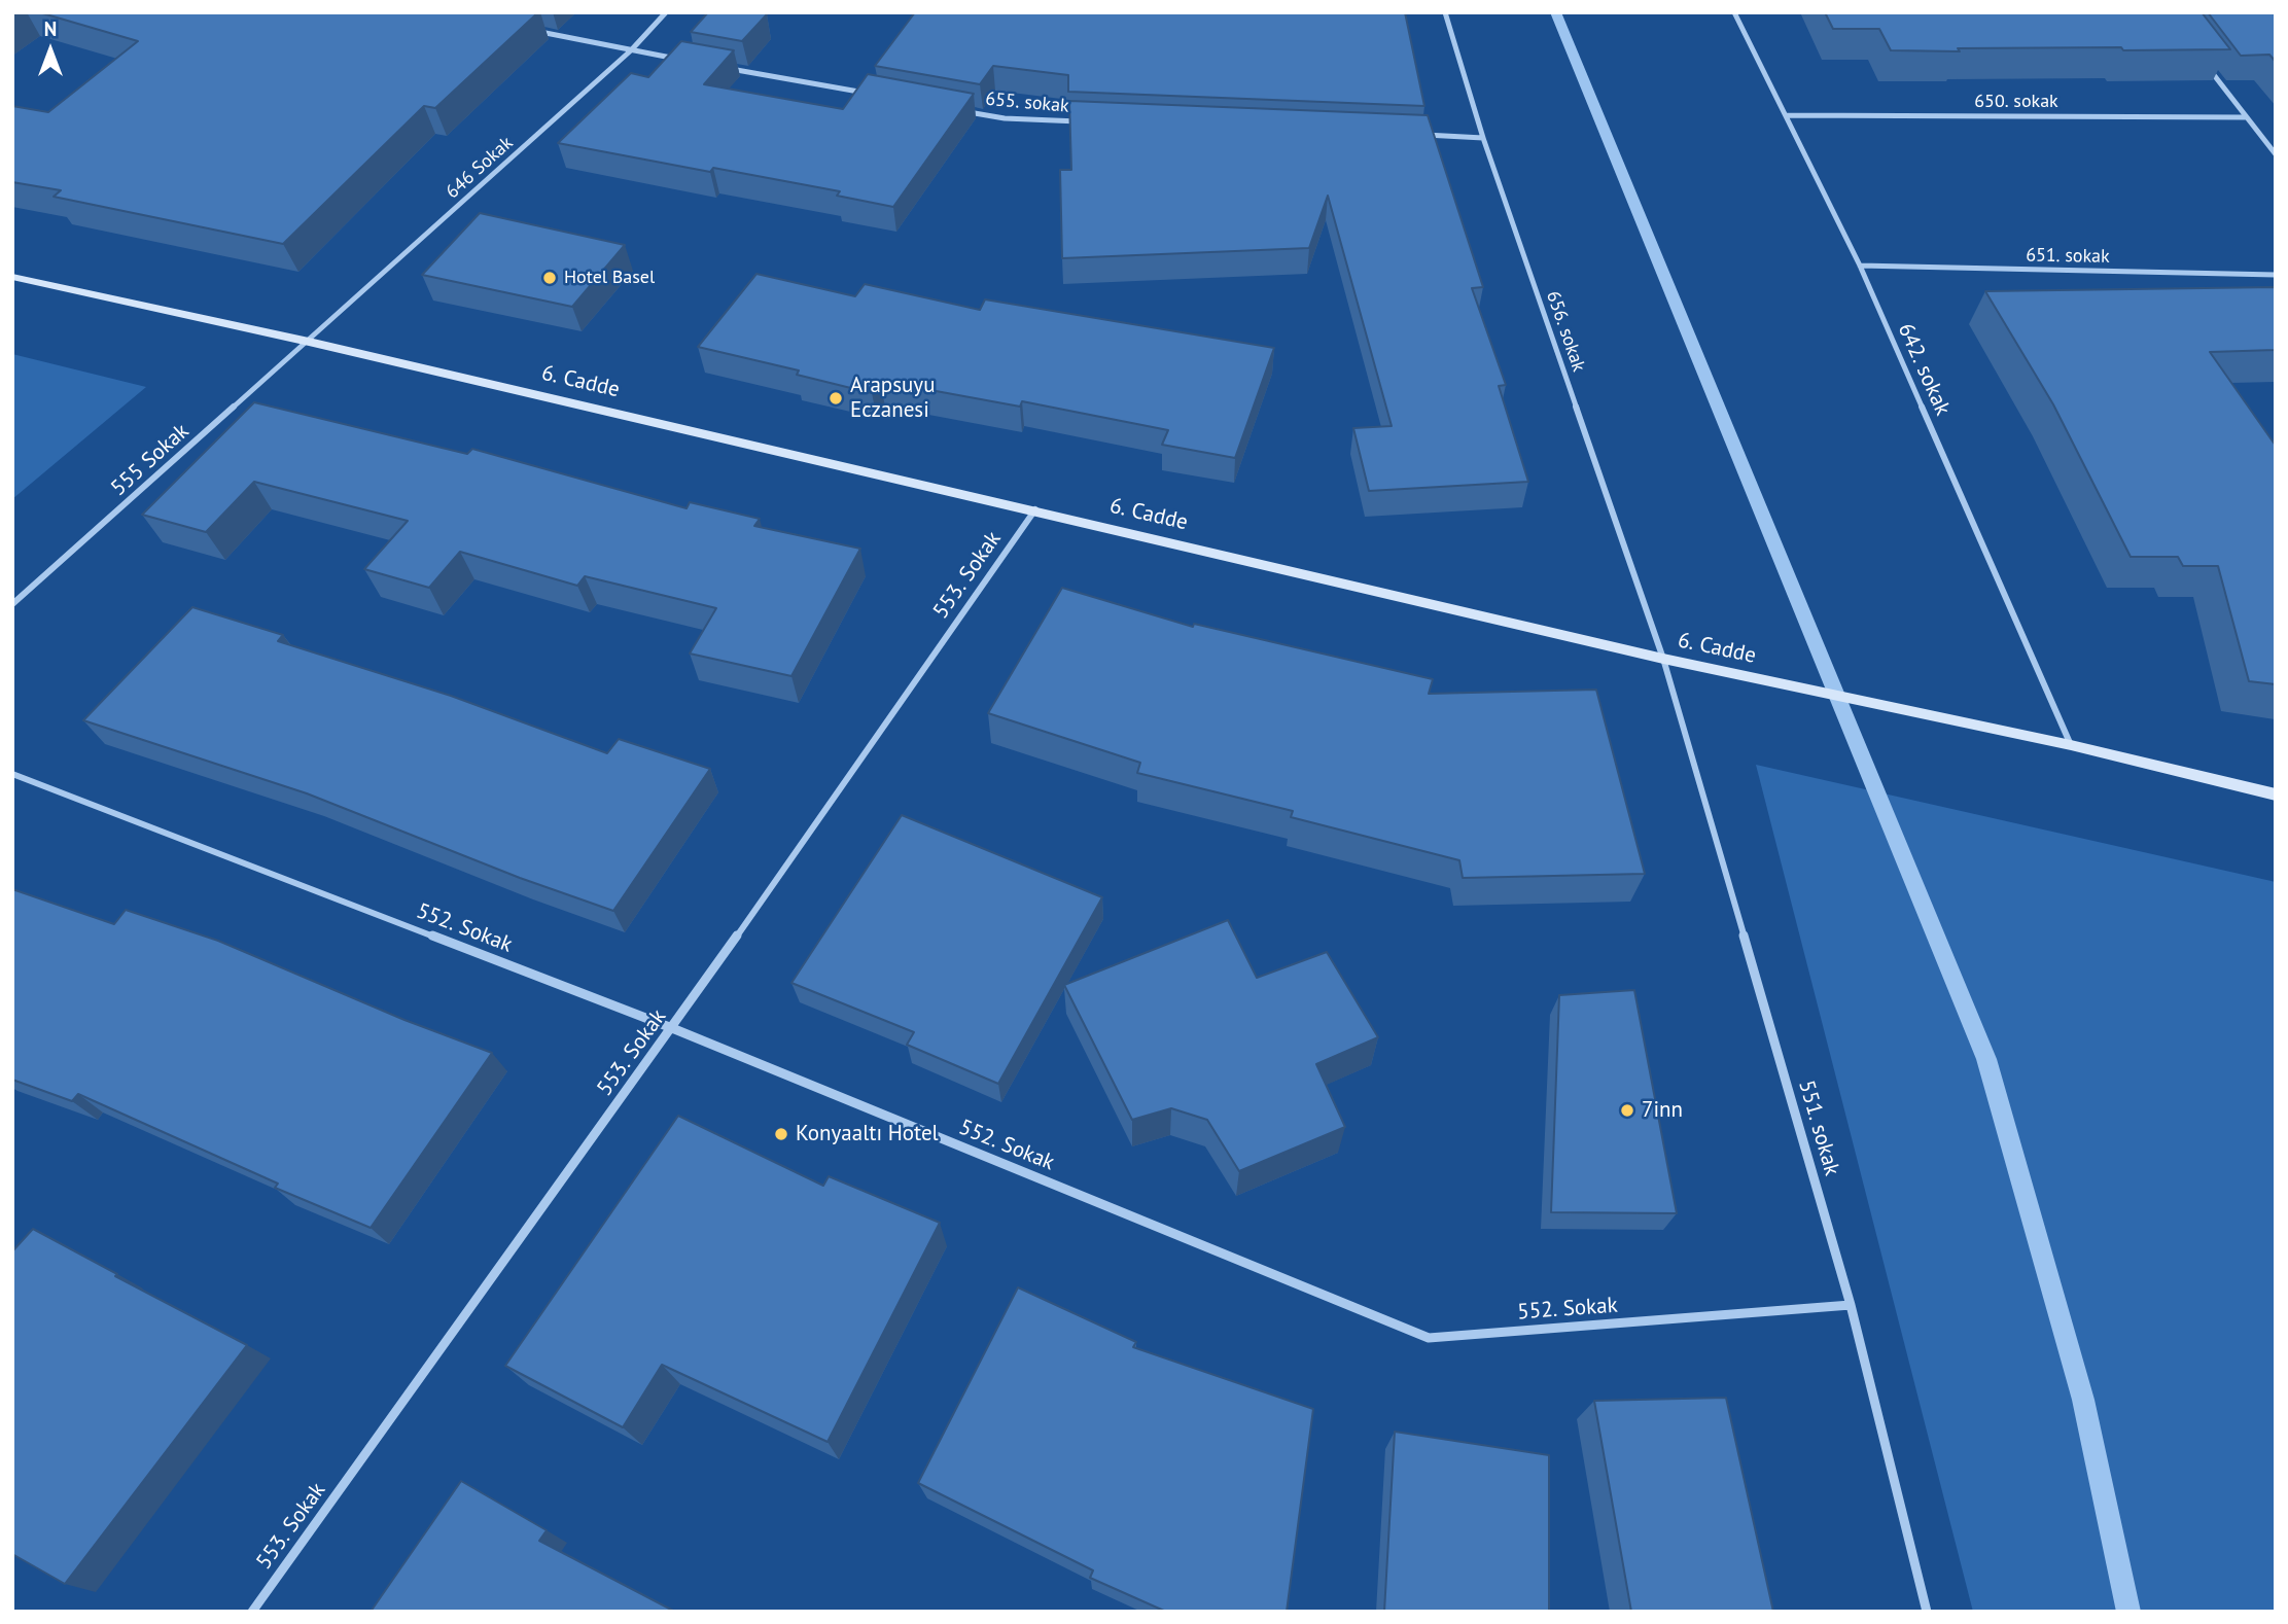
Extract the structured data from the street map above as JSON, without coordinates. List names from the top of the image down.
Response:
{
  "streets": {
    "main road": ["6. Cadde"],
    "street": [
      "650. sokak",
      "655. sokak",
      "646 Sokak",
      "651. sokak",
      "656. sokak",
      "642. sokak",
      "555 Sokak",
      "553. Sokak",
      "552. Sokak",
      "551. sokak"
    ]
  },
  "crossings": [
    ["650. sokak", "642. sokak"],
    ["646 Sokak", "6. Cadde"],
    ["646 Sokak", "555 Sokak"],
    ["651. sokak", "642. sokak"],
    ["656. sokak", "6. Cadde"],
    ["656. sokak", "551. sokak"],
    ["642. sokak", "6. Cadde"],
    ["6. Cadde", "555 Sokak"],
    ["6. Cadde", "553. Sokak"],
    ["6. Cadde", "551. sokak"],
    ["553. Sokak", "552. Sokak"],
    ["552. Sokak", "551. sokak"]
  ],
  "places": [
    "Hotel Basel",
    "Arapsuyu Eczanesi",
    "7inn",
    "Konyaaltı Hotel"
  ],
  "north": "top"
}
